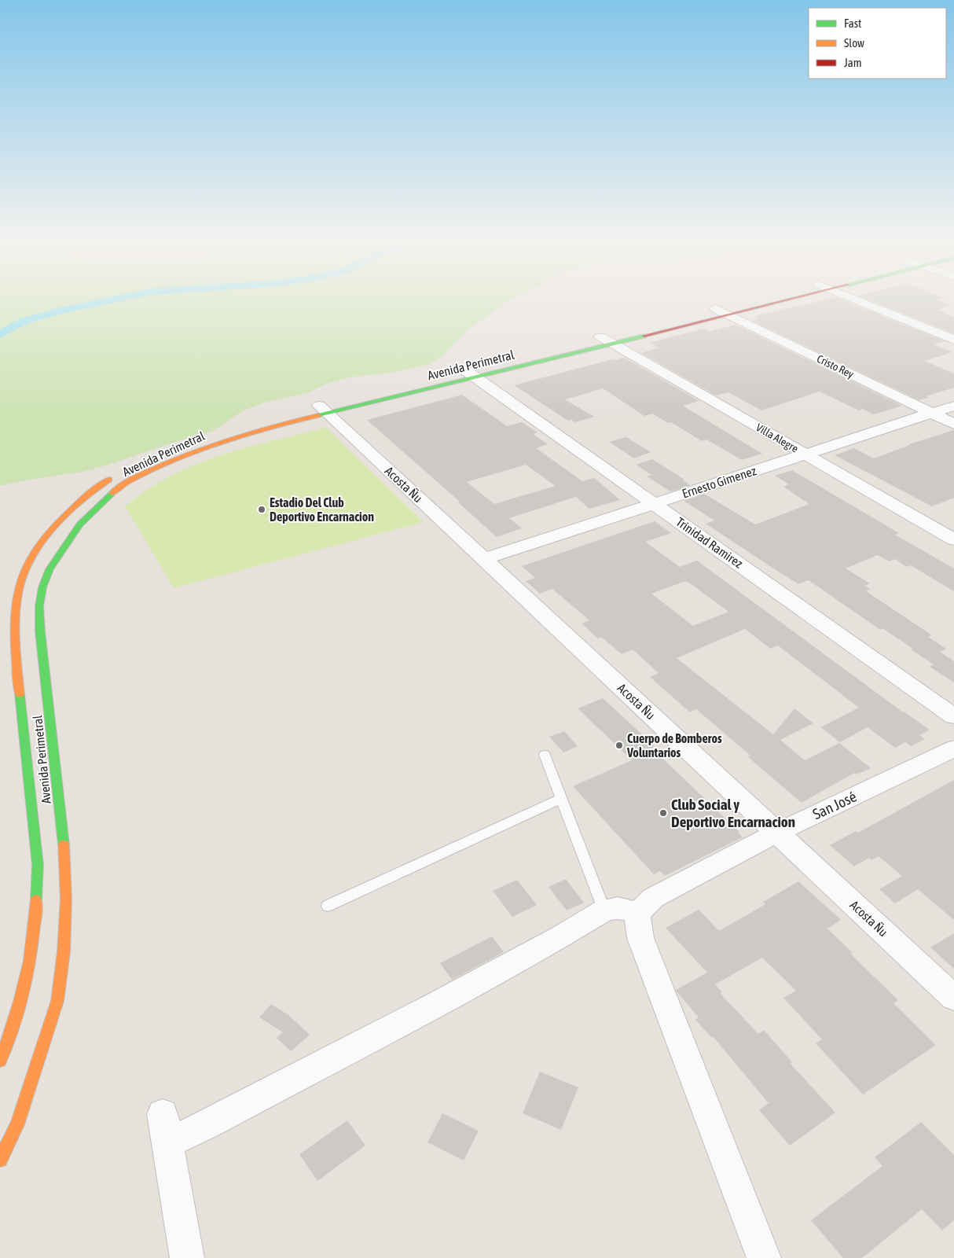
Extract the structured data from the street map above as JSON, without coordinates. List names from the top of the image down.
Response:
{
  "streets": {
    "main road": ["Avenida Perimetral"],
    "street": [
      "Cristo Rey",
      "Villa Alegre",
      "Ernesto Gimenez",
      "Acosta Ñu",
      "Trinidad Ramirez",
      "San José"
    ]
  },
  "crossings": [
    ["Avenida Perimetral", "Cristo Rey"],
    ["Avenida Perimetral", "Villa Alegre"],
    ["Avenida Perimetral", "Acosta Ñu"],
    ["Avenida Perimetral", "Trinidad Ramirez"],
    ["Cristo Rey", "Ernesto Gimenez"],
    ["Villa Alegre", "Ernesto Gimenez"],
    ["Ernesto Gimenez", "Acosta Ñu"],
    ["Ernesto Gimenez", "Trinidad Ramirez"],
    ["Acosta Ñu", "San José"]
  ],
  "places": ["Estadio Del Club Deportivo Encarnacion", "Cuerpo de Bomberos Voluntarios", "Club Social y Deportivo Encarnacion"],
  "legend": ["Fast", "Slow", "Jam"]
}
